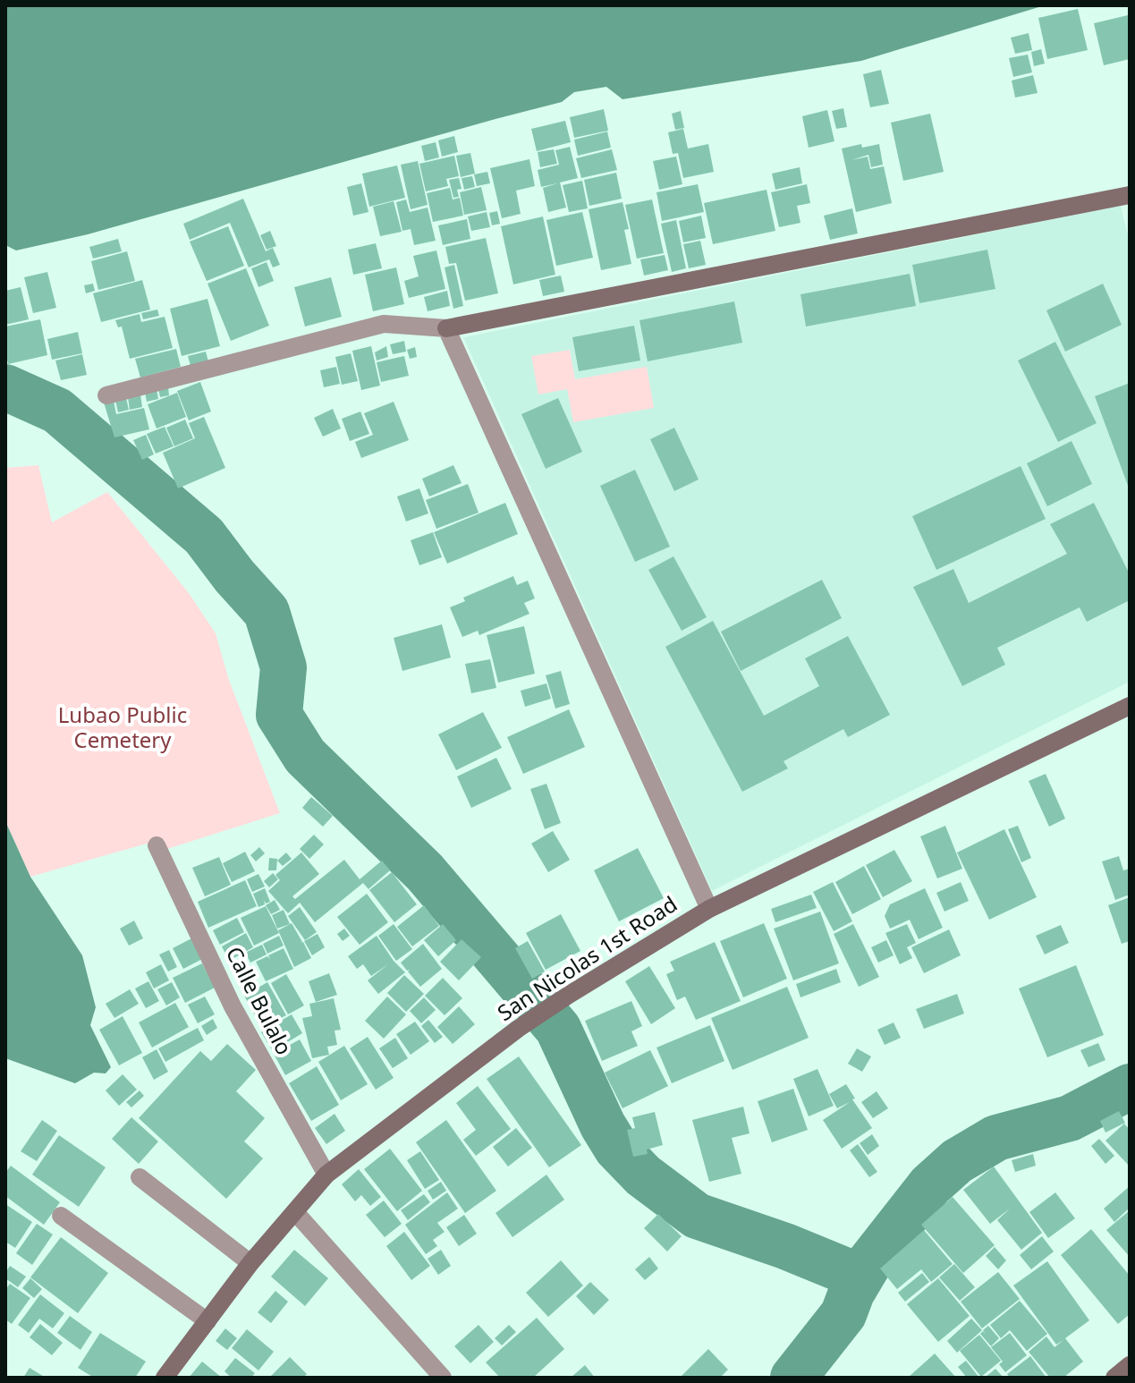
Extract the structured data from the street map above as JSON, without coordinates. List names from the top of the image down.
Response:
{
  "streets": {
    "main road": ["San Nicolas 1st Road"],
    "street": ["Calle Bulalo"]
  },
  "crossings": [
    ["San Nicolas 1st Road", "Calle Bulalo"]
  ],
  "parks": ["Lubao Public Cemetery"]
}
